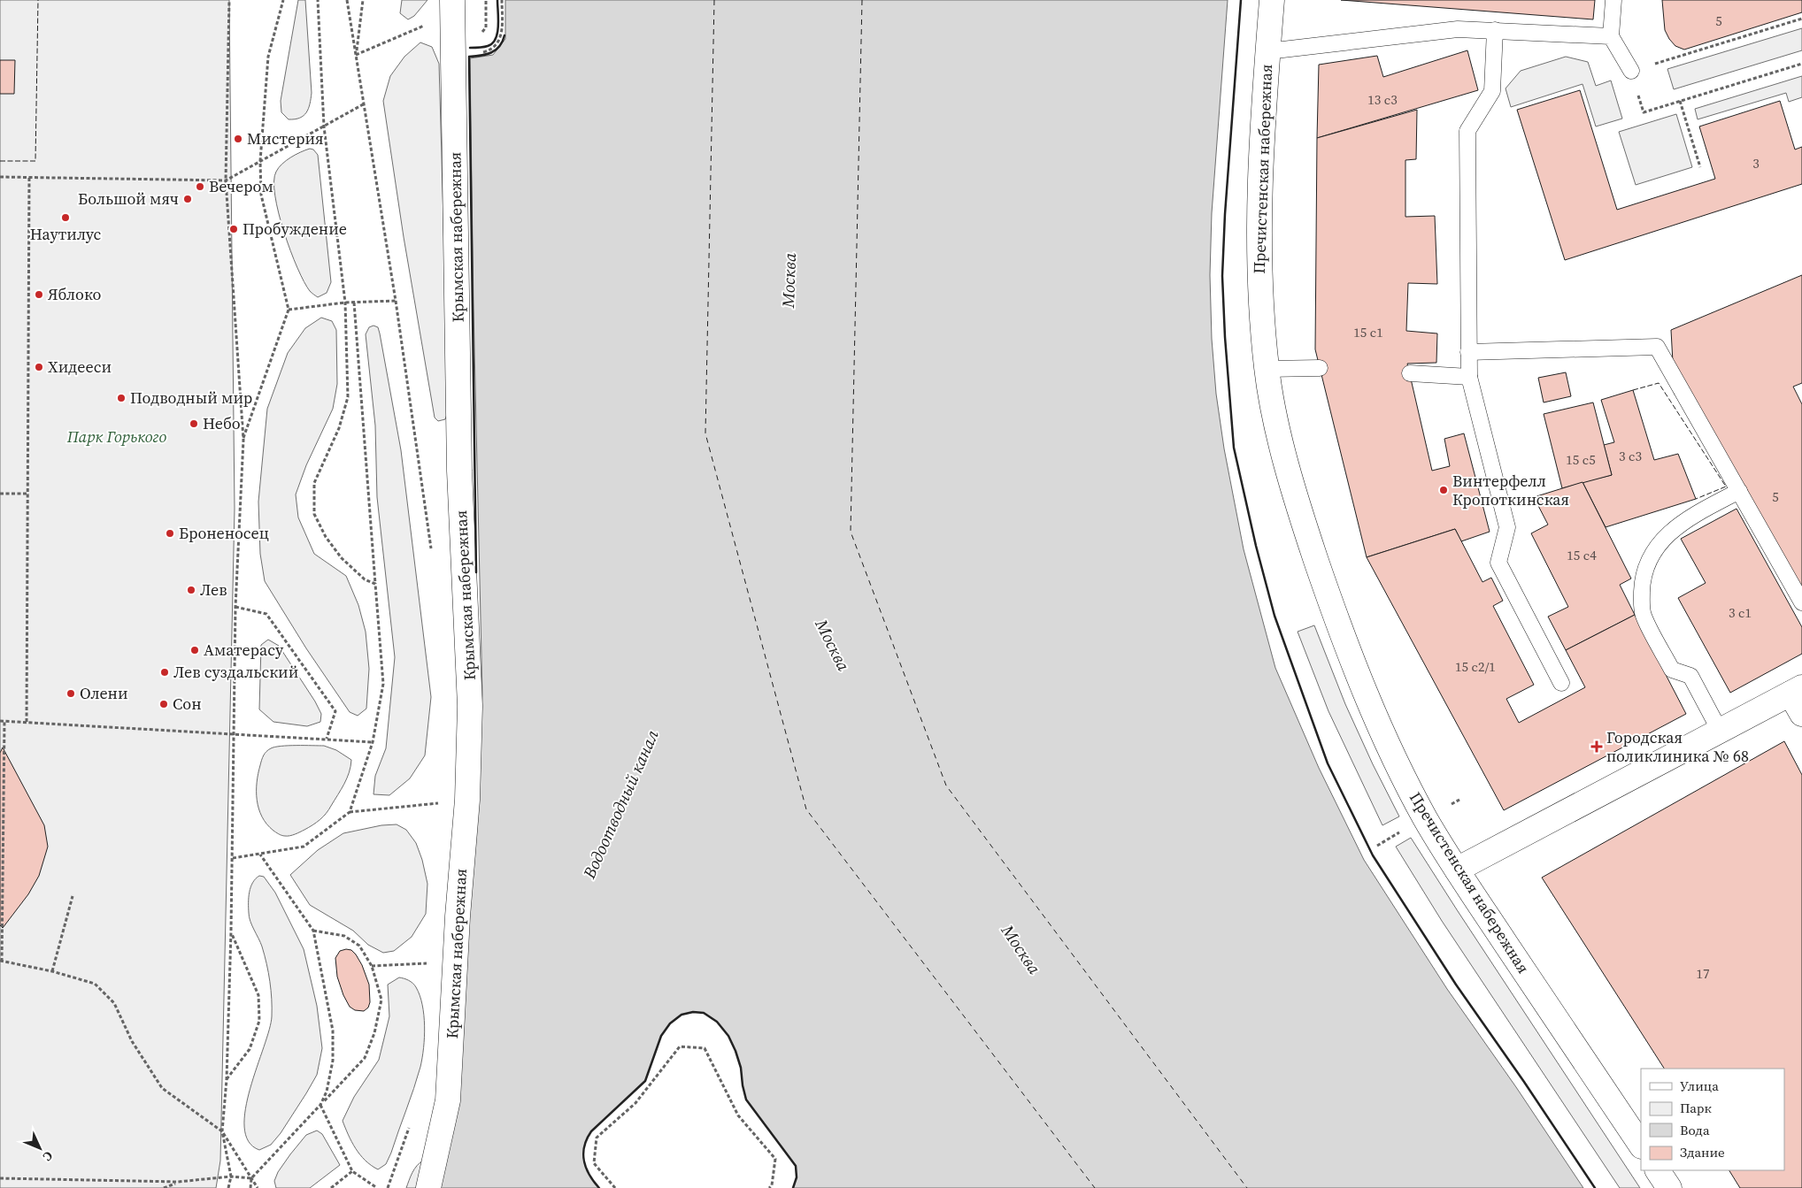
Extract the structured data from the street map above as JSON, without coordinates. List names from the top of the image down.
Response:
{
  "streets": {
    "street": ["Пречистенская набережная", "Крымская набережная"]
  },
  "water": ["Москва", "Водоотводный канал"],
  "parks": ["Парк Горького"],
  "places": {
    "other": [
      "Мистерия",
      "Вечером",
      "Большой мяч",
      "Наутилус",
      "Пробуждение",
      "Яблоко",
      "Хидееси",
      "Подводный мир",
      "Небо",
      "Винтерфелл Кропоткинская",
      "Броненосец",
      "Лев",
      "Аматерасу",
      "Лев суздальский",
      "Олени",
      "Сон"
    ],
    "health": ["Городская поликлиника № 68"]
  },
  "house_numbers": [
    "5",
    "13 с3",
    "3",
    "15 с1",
    "3 с3",
    "15 с5",
    "5",
    "15 с4",
    "3 с1",
    "15 с2/1",
    "17"
  ],
  "legend": [
    "Улица",
    "Парк",
    "Вода",
    "Здание"
  ],
  "north": "bottom right"
}
